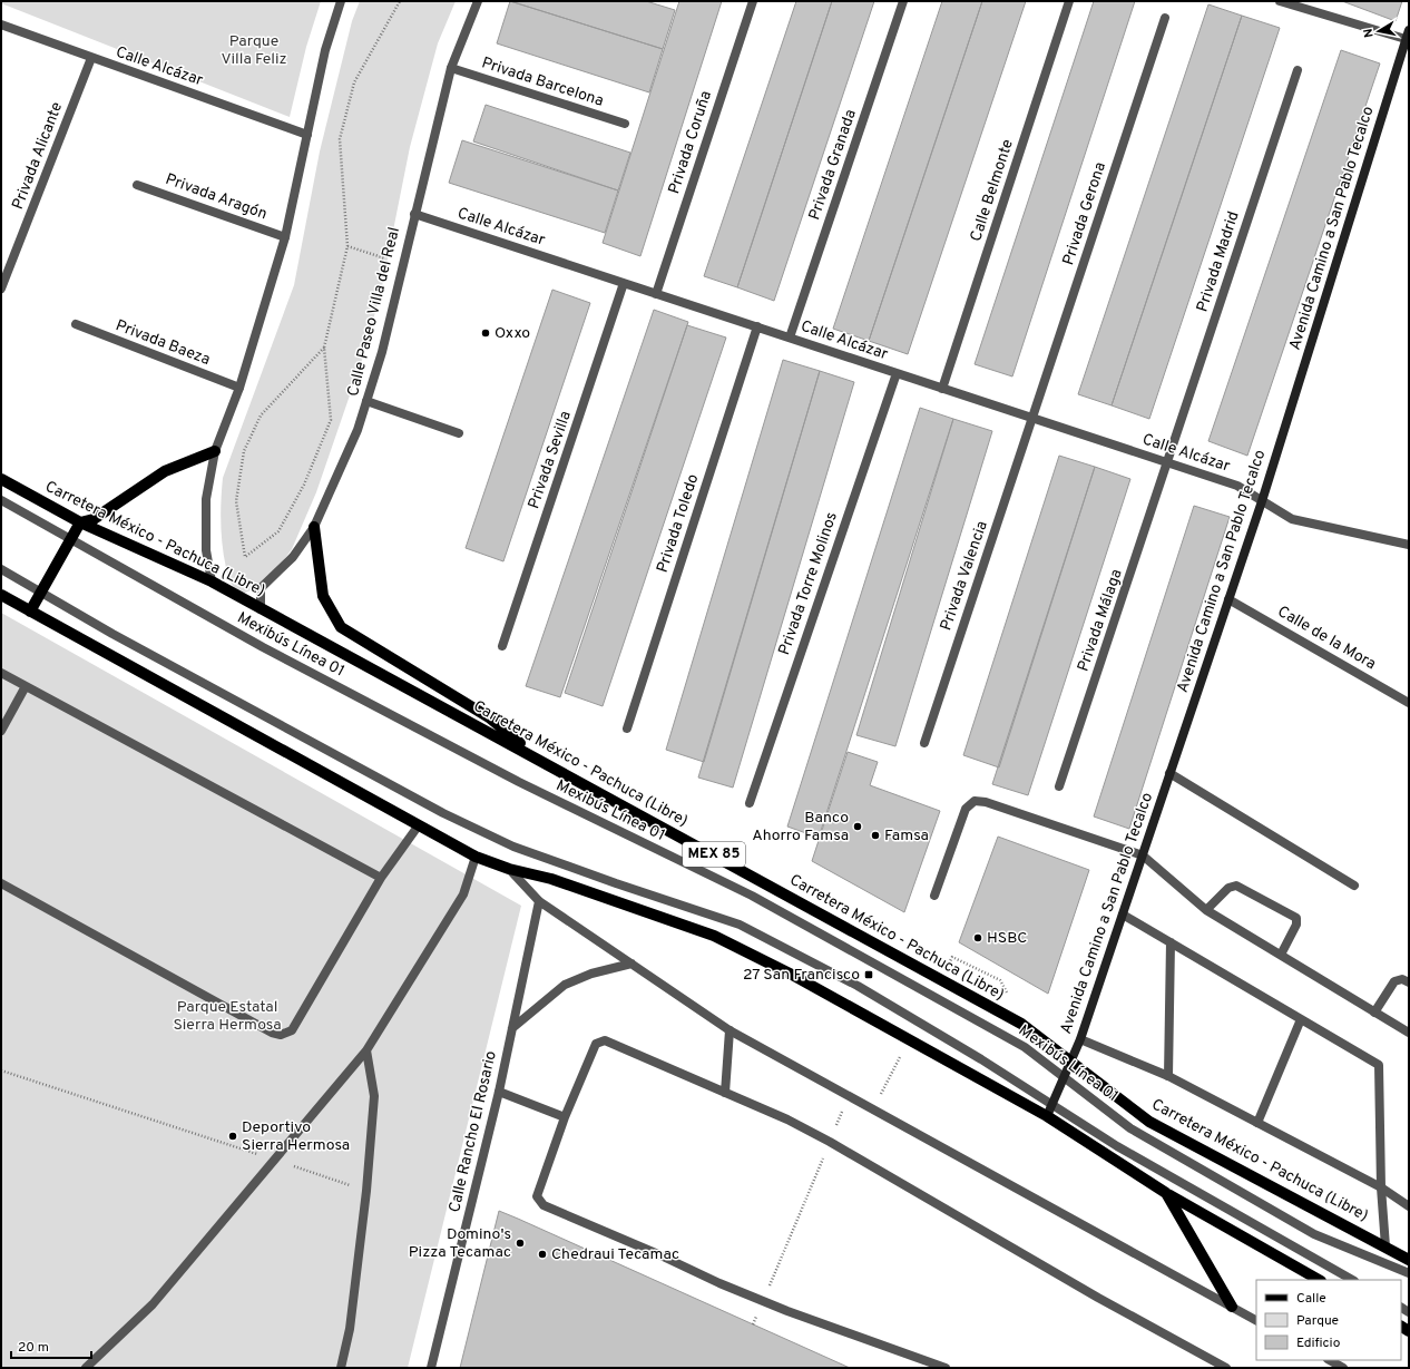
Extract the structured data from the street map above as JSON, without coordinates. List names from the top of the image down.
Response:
{
  "streets": {
    "main road": ["Avenida Camino a San Pablo Tecalco", "Carretera México - Pachuca (Libre)", "MEX 85"],
    "street": [
      "Calle Alcázar",
      "Privada Barcelona",
      "Privada Coruña",
      "Privada Alicante",
      "Privada Granada",
      "Calle Belmonte",
      "Privada Aragón",
      "Privada Gerona",
      "Privada Madrid",
      "Calle Paseo Villa del Real",
      "Privada Baeza",
      "Privada Sevilla",
      "Privada Toledo",
      "Privada Valencia",
      "Privada Torre Molinos",
      "Privada Málaga",
      "Calle de la Mora",
      "Mexibús Línea 01",
      "Calle Rancho El Rosario"
    ]
  },
  "crossings": [
    ["Calle Alcázar", "Privada Coruña"],
    ["Calle Alcázar", "Privada Alicante"],
    ["Calle Alcázar", "Privada Granada"],
    ["Calle Alcázar", "Calle Belmonte"],
    ["Calle Alcázar", "Privada Gerona"],
    ["Calle Alcázar", "Avenida Camino a San Pablo Tecalco"],
    ["Calle Alcázar", "Privada Madrid"],
    ["Calle Alcázar", "Calle Paseo Villa del Real"],
    ["Calle Alcázar", "Privada Sevilla"],
    ["Calle Alcázar", "Privada Toledo"],
    ["Calle Alcázar", "Privada Valencia"],
    ["Calle Alcázar", "Privada Torre Molinos"],
    ["Calle Alcázar", "Privada Málaga"],
    ["Privada Barcelona", "Calle Paseo Villa del Real"],
    ["Privada Gerona", "Privada Valencia"],
    ["Avenida Camino a San Pablo Tecalco", "Carretera México - Pachuca (Libre)"],
    ["Avenida Camino a San Pablo Tecalco", "Calle de la Mora"],
    ["Avenida Camino a San Pablo Tecalco", "Mexibús Línea 01"],
    ["Privada Madrid", "Privada Málaga"],
    ["Calle Paseo Villa del Real", "Carretera México - Pachuca (Libre)"]
  ],
  "parks": ["Parque Villa Feliz", "Parque Estatal Sierra Hermosa"],
  "places": {
    "other": [
      "Oxxo",
      "Banco Ahorro Famsa",
      "Famsa",
      "HSBC",
      "Deportivo Sierra Hermosa",
      "Domino's Pizza Tecamac",
      "Chedraui Tecamac"
    ],
    "transit": ["27 San Francisco"]
  },
  "legend": ["Calle", "Parque", "Edificio"],
  "scale_bar": "20 m",
  "north": "left"
}
